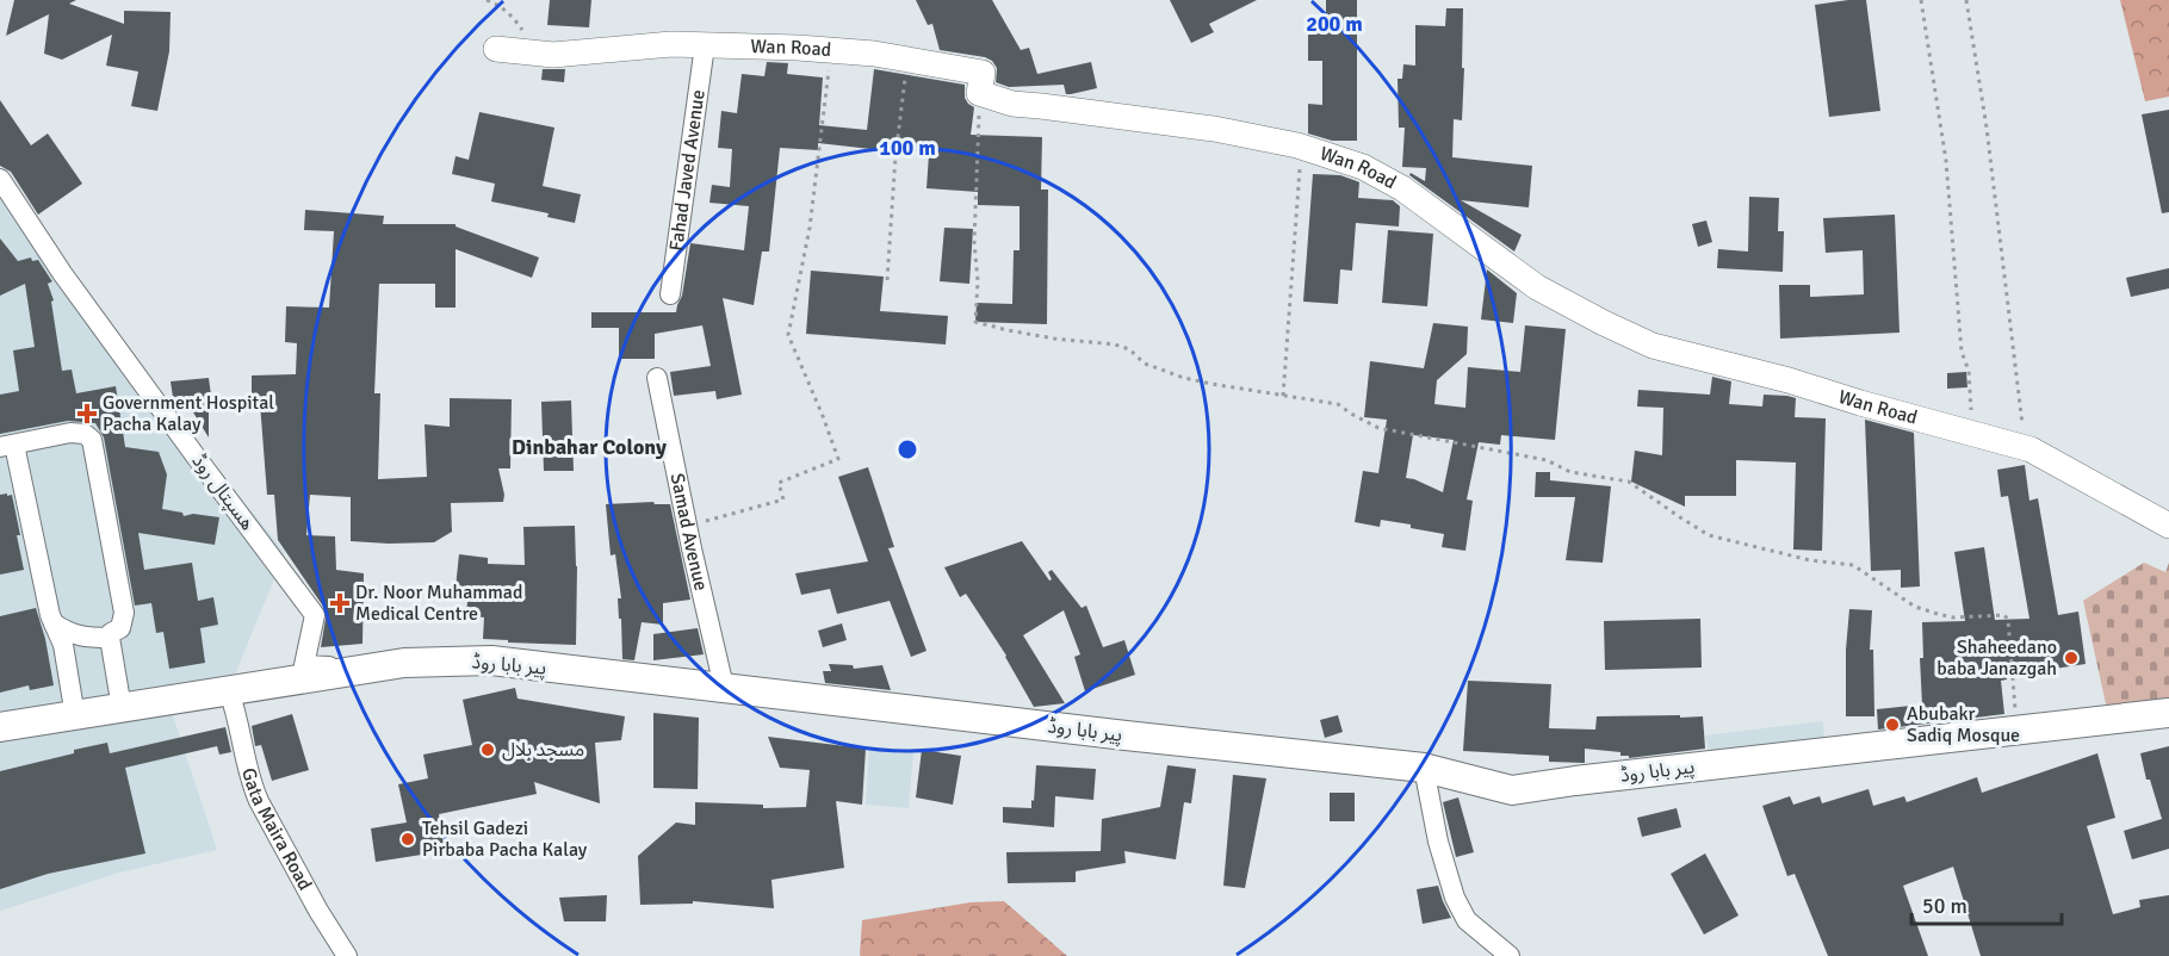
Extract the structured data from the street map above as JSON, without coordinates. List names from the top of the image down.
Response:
{
  "streets": {
    "main road": ["پیر بابا روڈ"],
    "street": [
      "Wan Road",
      "Fahad Javed Avenue",
      "ھسپتال روڈ",
      "Samad Avenue",
      "Gata Maira Road"
    ]
  },
  "crossings": [
    ["Wan Road", "Fahad Javed Avenue"],
    ["ھسپتال روڈ", "پیر بابا روڈ"],
    ["Samad Avenue", "پیر بابا روڈ"],
    ["پیر بابا روڈ", "Gata Maira Road"]
  ],
  "districts": ["Dinbahar Colony"],
  "places": {
    "health": ["Government Hospital Pacha Kalay", "Dr. Noor Muhammad Medical Centre"],
    "other": [
      "Shaheedano baba Janazgah",
      "Abubakr Sadiq Mosque",
      "مسجد بلال",
      "Tehsil Gadezi Pirbaba Pacha Kalay"
    ]
  },
  "scale_bar": "50 m",
  "rings": ["200 m", "100 m"]
}
